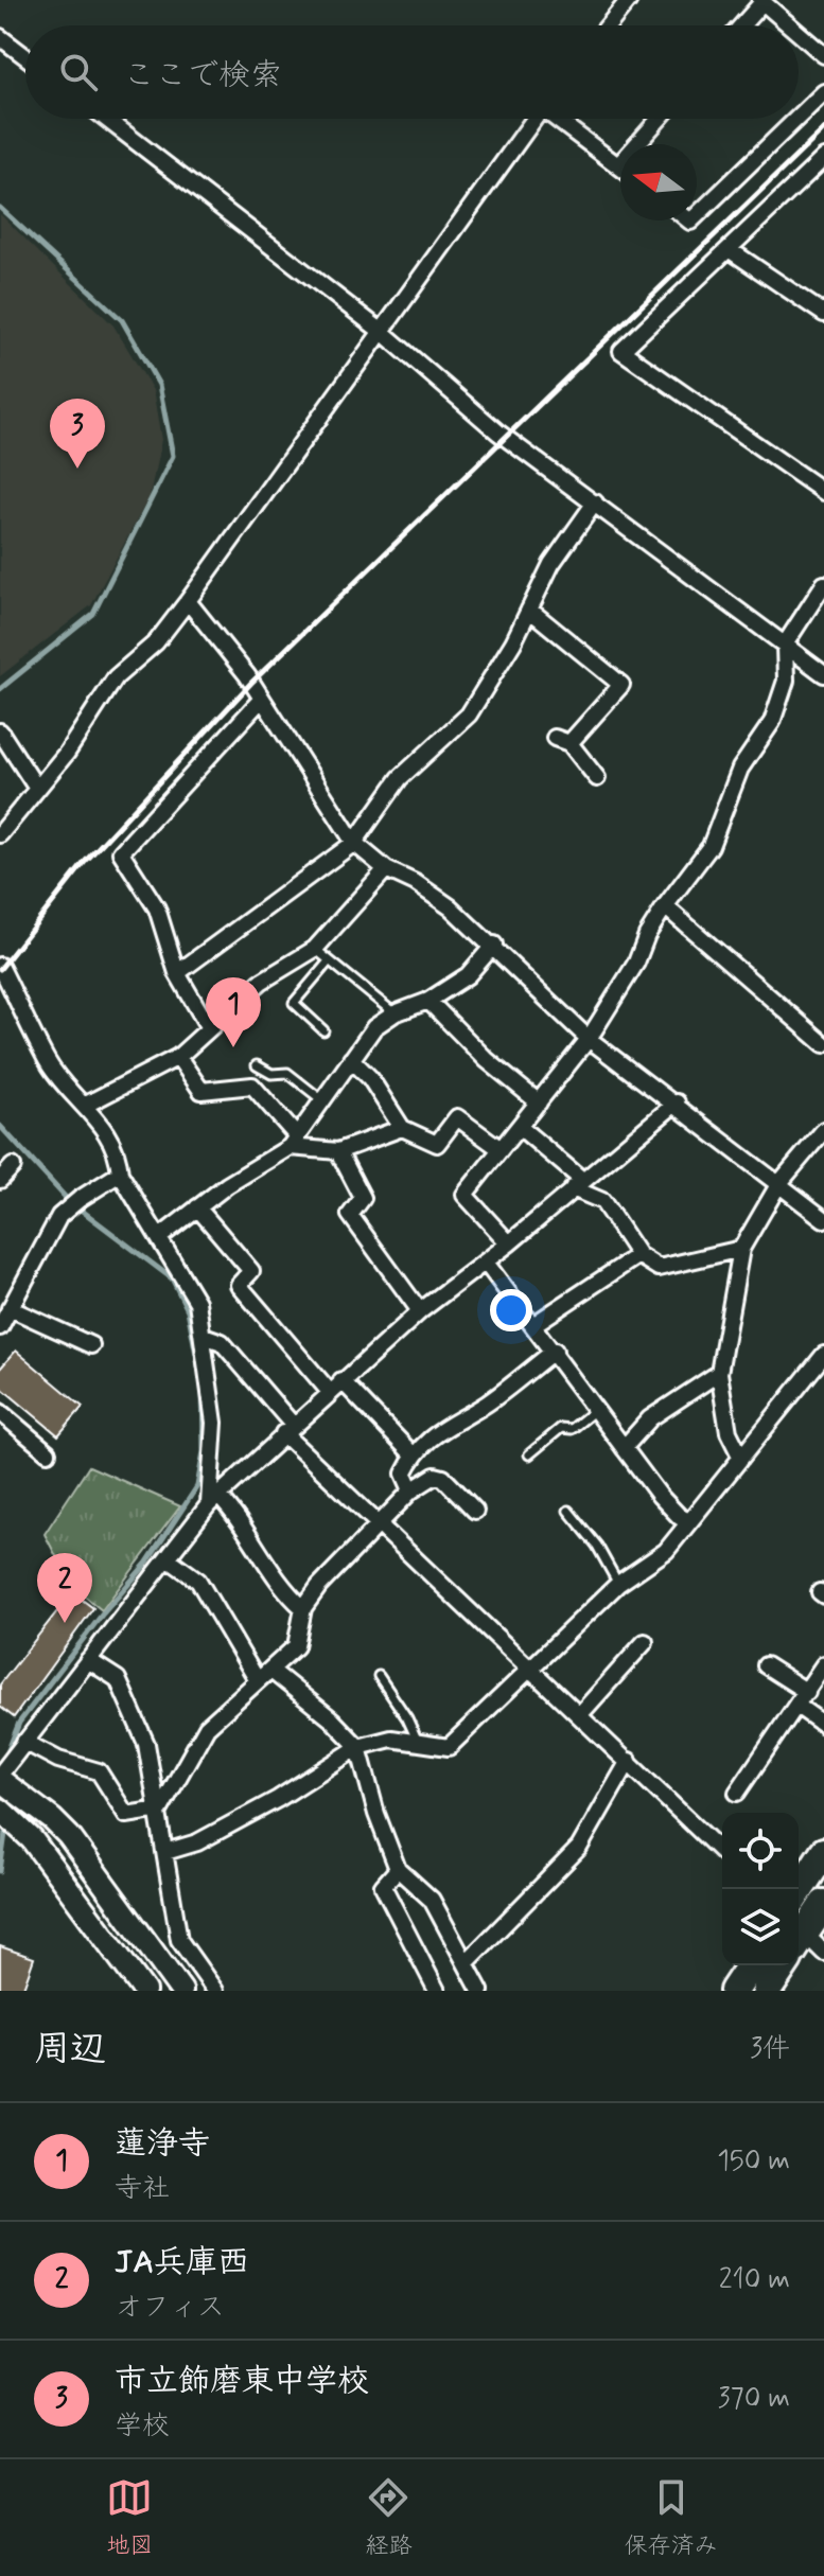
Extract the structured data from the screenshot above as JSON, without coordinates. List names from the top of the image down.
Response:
{
  "north": "left",
  "page": {
    "search": "ここで検索",
    "pins": ["3", "1", "2"],
    "heading": ["周辺", "3件"],
    "list": [
      {
        "mark": "1",
        "name": "蓮浄寺",
        "note": "寺社",
        "value": "150 m"
      },
      {
        "mark": "2",
        "name": "JA兵庫西",
        "note": "オフィス",
        "value": "210 m"
      },
      {
        "mark": "3",
        "name": "市立飾磨東中学校",
        "note": "学校",
        "value": "370 m"
      }
    ],
    "nav": ["地図", "経路", "保存済み"]
  }
}
